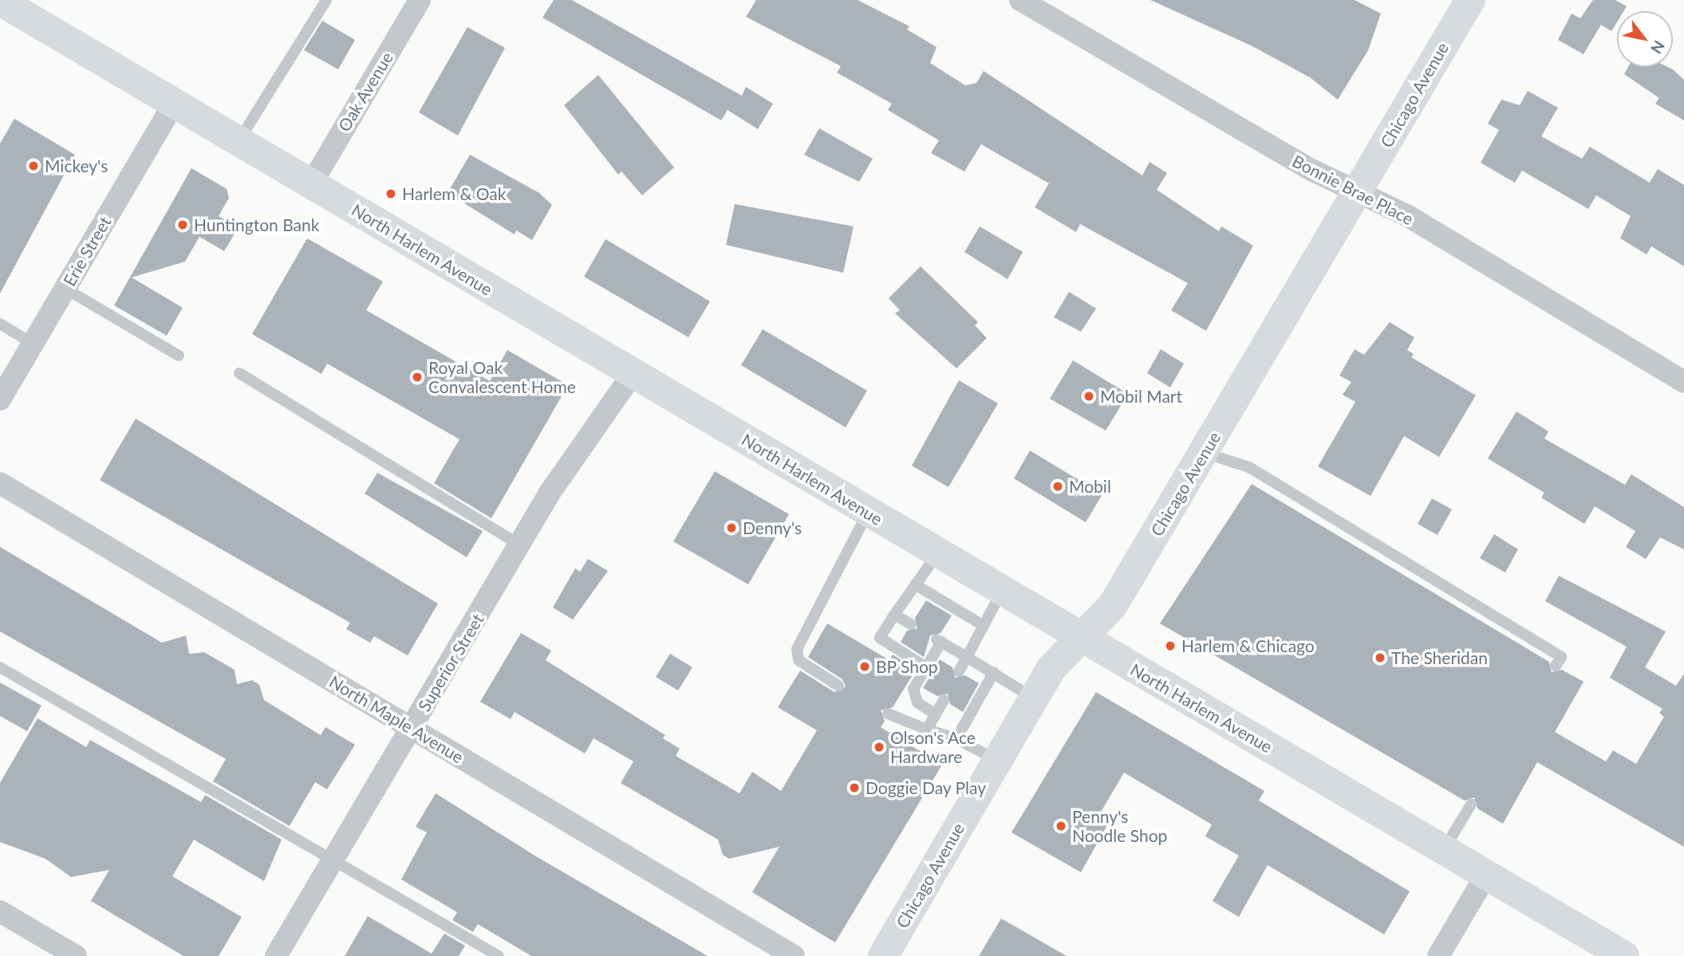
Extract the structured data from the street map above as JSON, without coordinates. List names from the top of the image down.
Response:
{
  "streets": {
    "main road": ["Chicago Avenue", "North Harlem Avenue"],
    "street": [
      "Oak Avenue",
      "Bonnie Brae Place",
      "Erie Street",
      "Superior Street",
      "North Maple Avenue"
    ]
  },
  "crossings": [
    ["Oak Avenue", "North Harlem Avenue"],
    ["Chicago Avenue", "Bonnie Brae Place"],
    ["Chicago Avenue", "North Harlem Avenue"],
    ["North Harlem Avenue", "Erie Street"],
    ["North Harlem Avenue", "Superior Street"],
    ["Superior Street", "North Maple Avenue"]
  ],
  "places": [
    "Mickey's",
    "Harlem & Oak",
    "Huntington Bank",
    "Royal Oak Convalescent Home",
    "Mobil Mart",
    "Mobil",
    "Denny's",
    "Harlem & Chicago",
    "The Sheridan",
    "BP Shop",
    "Olson's Ace Hardware",
    "Doggie Day Play",
    "Penny's Noodle Shop"
  ],
  "north": "bottom right"
}
